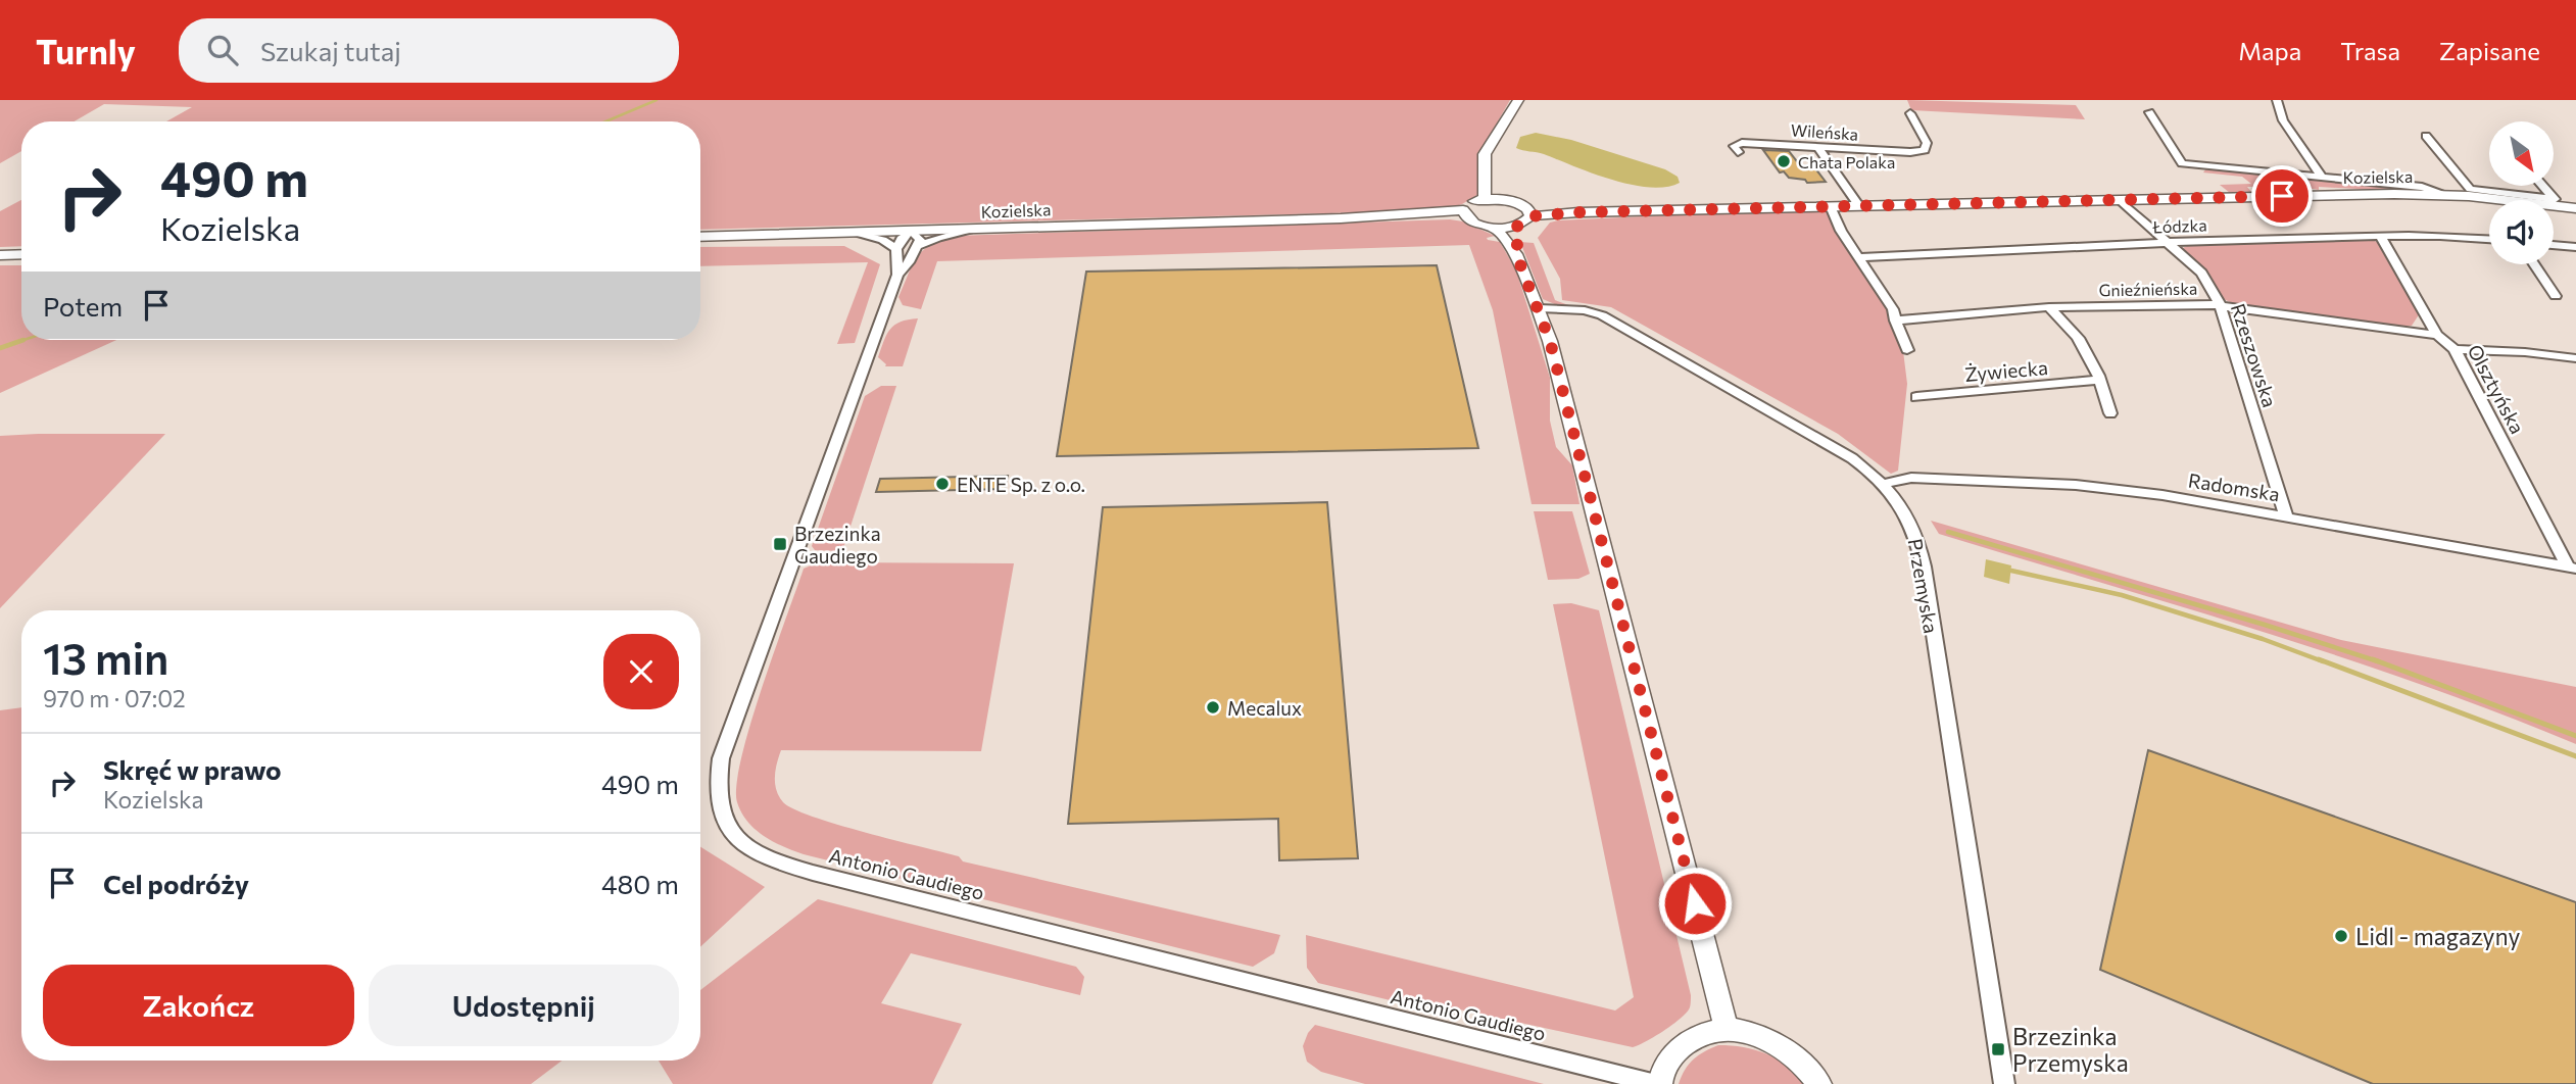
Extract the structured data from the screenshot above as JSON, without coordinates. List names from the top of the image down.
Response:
{
  "streets": {
    "street": [
      "Wileńska",
      "Kozielska",
      "Łódzka",
      "Gnieźnieńska",
      "Rzeszowska",
      "Żywiecka",
      "Olsztyńska",
      "Radomska",
      "Przemyska",
      "Antonio Gaudiego"
    ]
  },
  "crossings": [
    ["Kozielska", "Rzeszowska"],
    ["Łódzka", "Rzeszowska"],
    ["Łódzka", "Olsztyńska"],
    ["Gnieźnieńska", "Rzeszowska"],
    ["Gnieźnieńska", "Olsztyńska"],
    ["Rzeszowska", "Radomska"],
    ["Olsztyńska", "Radomska"],
    ["Radomska", "Przemyska"]
  ],
  "places": {
    "other": [
      "Chata Polaka",
      "ENTE Sp. z o.o.",
      "Mecalux",
      "Lidl - magazyny"
    ],
    "transit": ["Brzezinka Gaudiego", "Brzezinka Przemyska"]
  },
  "north": "bottom right",
  "page": {
    "header": "Turnly",
    "search": "Szukaj tutaj",
    "nav": ["Mapa", "Trasa", "Zapisane"],
    "turn": ["490 m", "Kozielska"],
    "then": "Potem",
    "heading": ["13 min", "970 m · 07:02"],
    "list": [
      {
        "name": "Skręć w prawo",
        "note": "Kozielska",
        "value": "490 m"
      },
      {
        "name": "Cel podróży",
        "value": "480 m"
      }
    ],
    "buttons": ["Zakończ", "Udostępnij"]
  }
}
